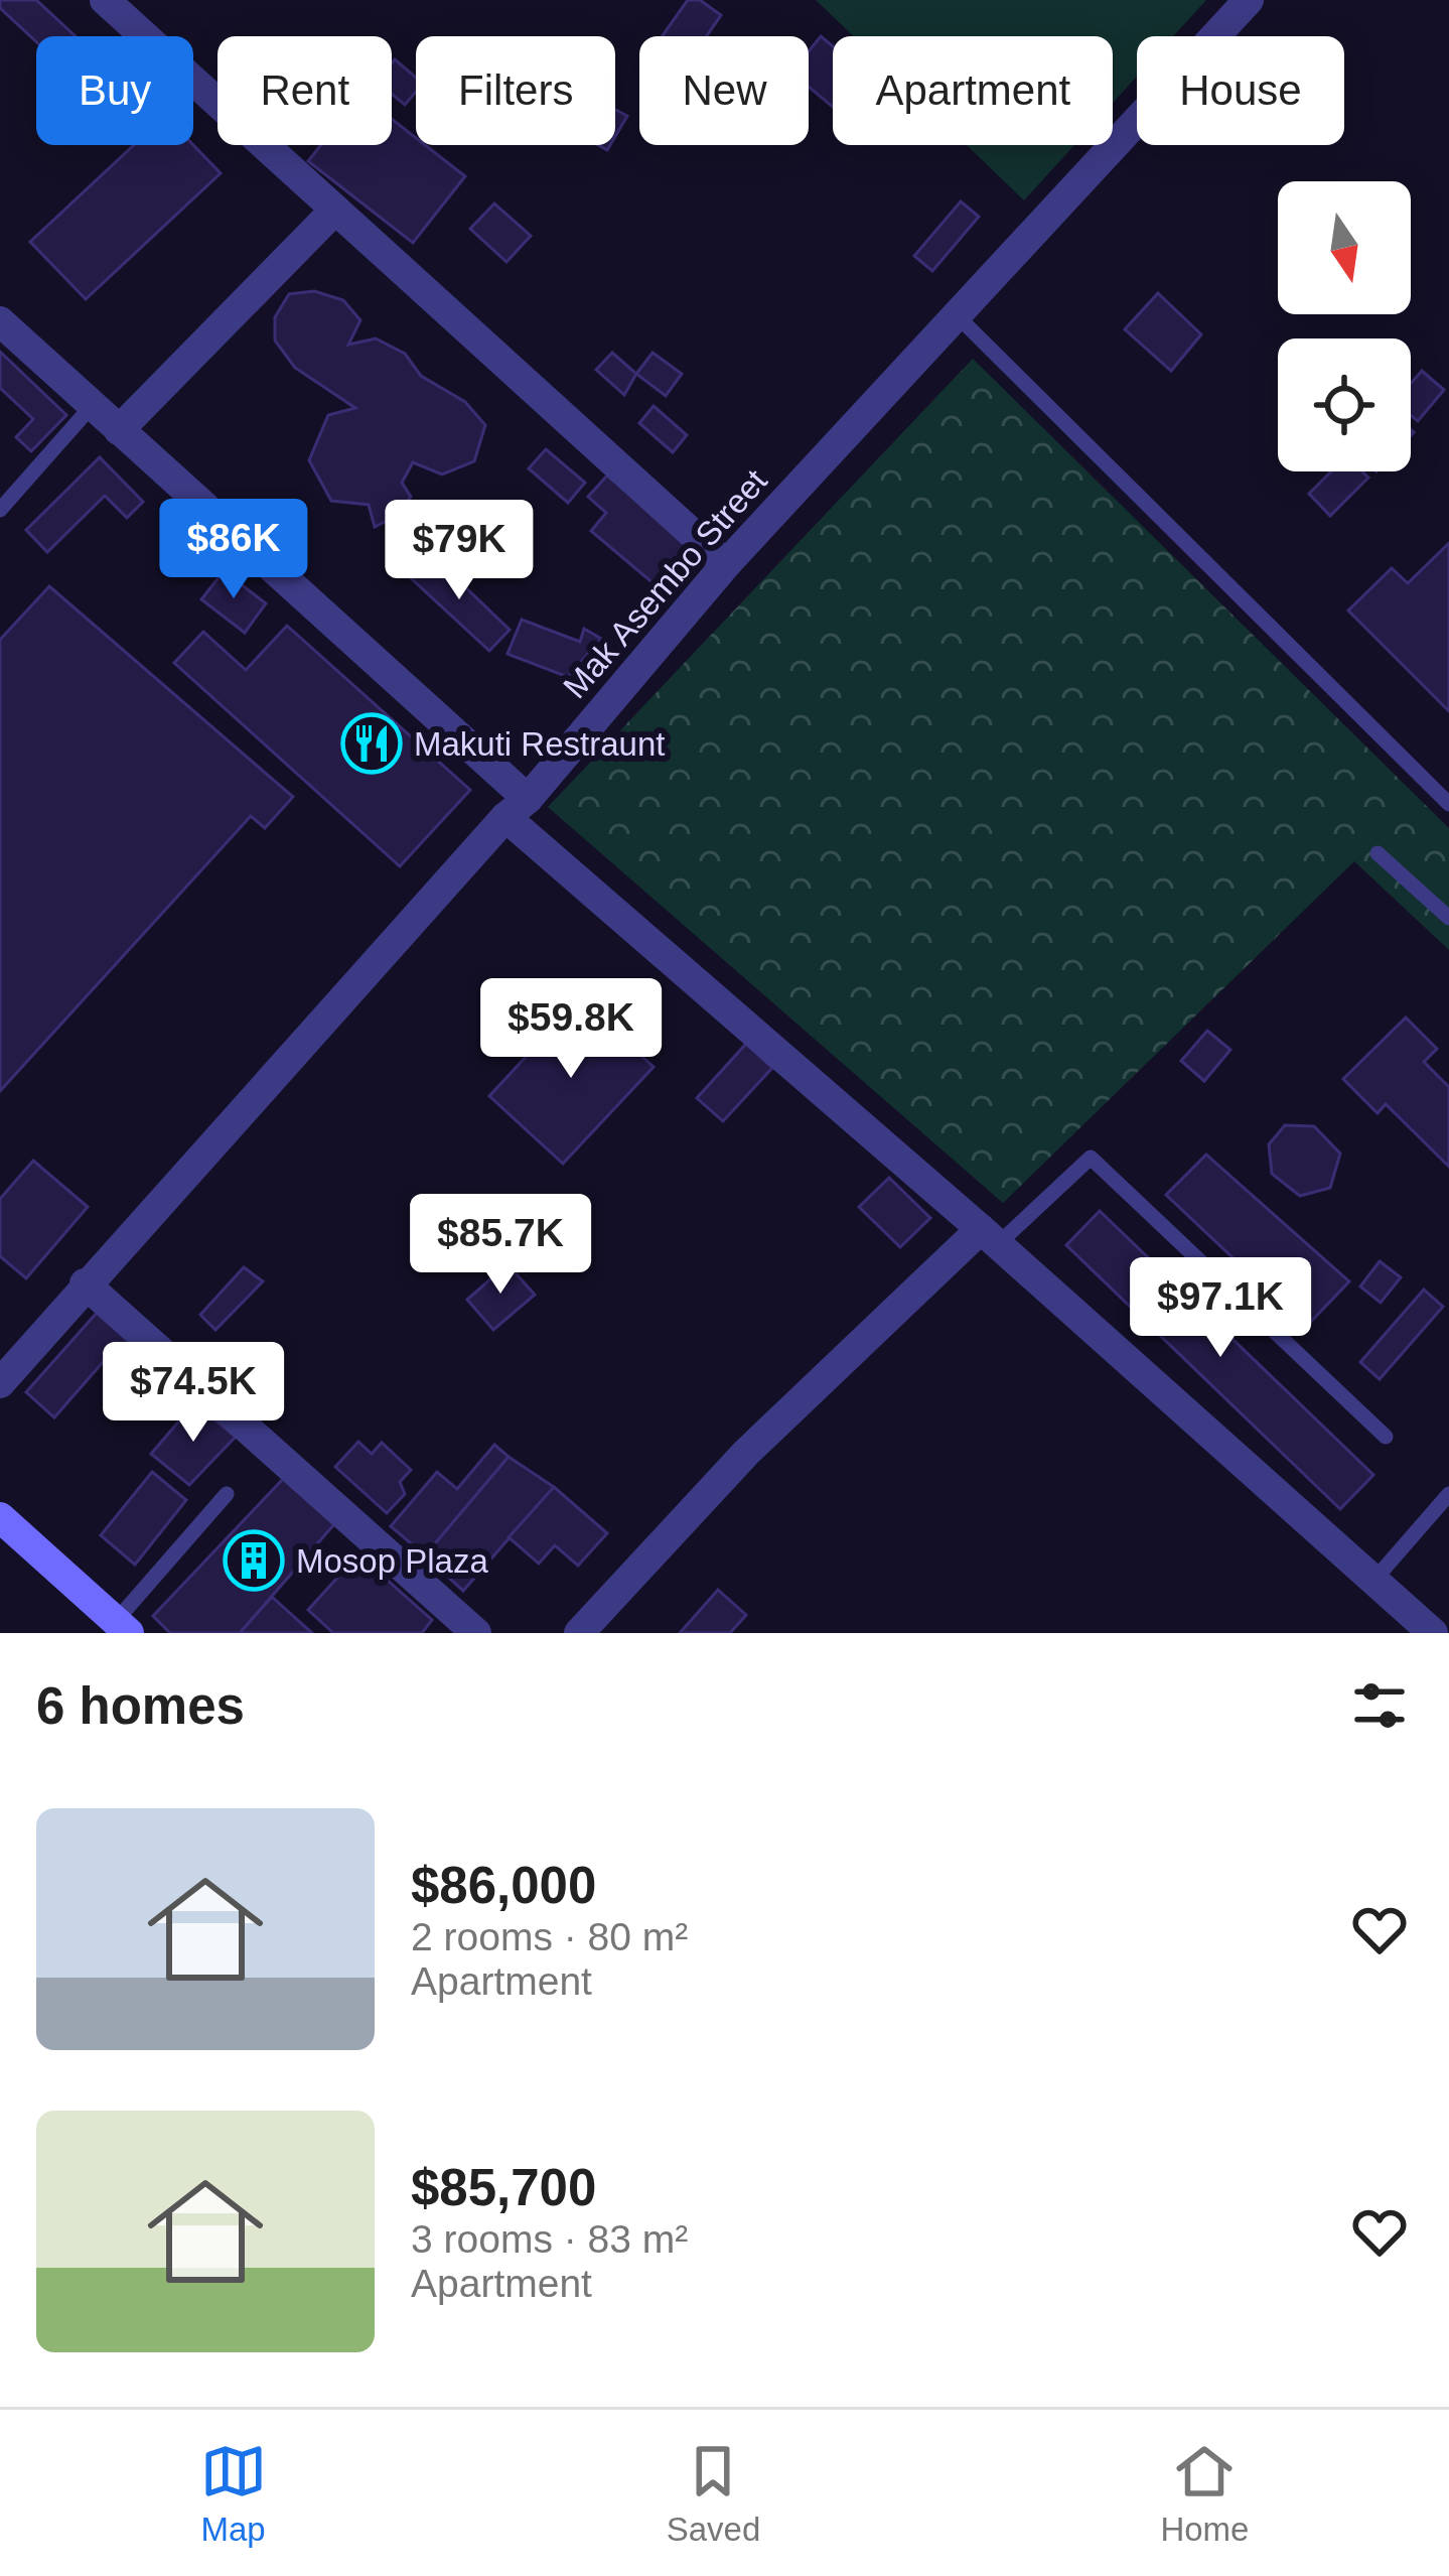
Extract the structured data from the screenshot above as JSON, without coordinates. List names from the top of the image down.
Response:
{
  "streets": {
    "street": ["Mak Asembo Street"]
  },
  "places": {
    "restaurant": ["Makuti Restraunt"],
    "building": ["Mosop Plaza"]
  },
  "north": "bottom",
  "page": {
    "chip": [
      "Buy",
      "Rent",
      "Filters",
      "New",
      "Apartment",
      "House"
    ],
    "price": [
      "$86K",
      "$79K",
      "$59.8K",
      "$85.7K",
      "$97.1K",
      "$74.5K"
    ],
    "heading": "6 homes",
    "list": [
      {
        "name": "$86,000",
        "note": "2 rooms · 80 m² · Apartment"
      },
      {
        "name": "$85,700",
        "note": "3 rooms · 83 m² · Apartment"
      }
    ],
    "tabs": ["Map", "Saved", "Home"]
  }
}
